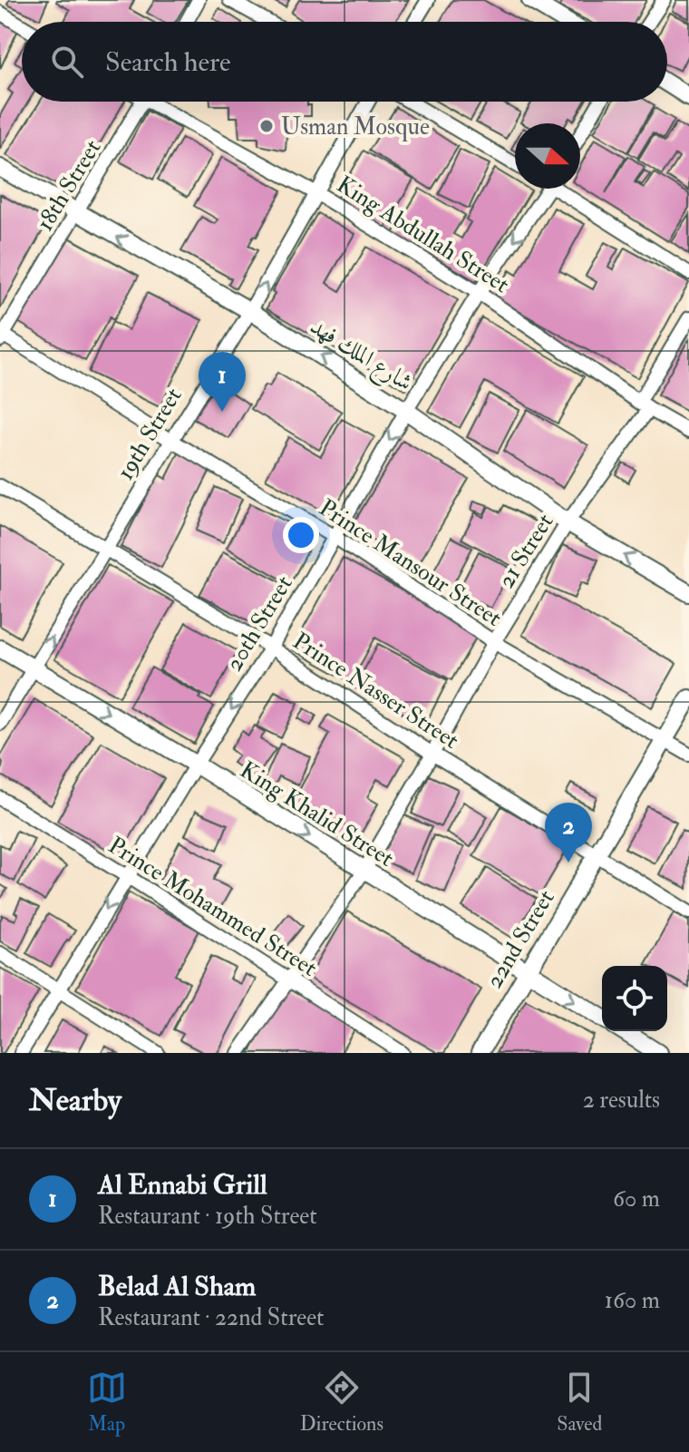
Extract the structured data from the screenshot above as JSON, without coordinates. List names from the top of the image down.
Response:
{
  "streets": {
    "street": [
      "18th Street",
      "King Abdullah Street",
      "شارع الملك فهد",
      "19th Street",
      "21 Street",
      "Prince Mansour Street",
      "20th Street",
      "Prince Nasser Street",
      "King Khalid Street",
      "Prince Mohammed Street",
      "22nd Street"
    ]
  },
  "crossings": [
    ["18th Street", "شارع الملك فهد"],
    ["18th Street", "Prince Mansour Street"],
    ["King Abdullah Street", "19th Street"],
    ["King Abdullah Street", "21 Street"],
    ["King Abdullah Street", "20th Street"],
    ["شارع الملك فهد", "19th Street"],
    ["شارع الملك فهد", "21 Street"],
    ["شارع الملك فهد", "20th Street"],
    ["19th Street", "Prince Mansour Street"],
    ["19th Street", "Prince Nasser Street"],
    ["19th Street", "King Khalid Street"],
    ["21 Street", "Prince Mansour Street"],
    ["21 Street", "Prince Nasser Street"],
    ["21 Street", "King Khalid Street"],
    ["21 Street", "Prince Mohammed Street"],
    ["Prince Mansour Street", "20th Street"],
    ["Prince Mansour Street", "22nd Street"],
    ["20th Street", "Prince Nasser Street"],
    ["20th Street", "King Khalid Street"],
    ["20th Street", "Prince Mohammed Street"],
    ["Prince Nasser Street", "22nd Street"],
    ["King Khalid Street", "22nd Street"]
  ],
  "one_way": [
    "شارع الملك فهد",
    "19th Street",
    "20th Street",
    "King Khalid Street"
  ],
  "places": ["Usman Mosque"],
  "north": "right",
  "page": {
    "search": "Search here",
    "pins": ["1", "2"],
    "heading": ["Nearby", "2 results"],
    "list": [
      {
        "mark": "1",
        "name": "Al Ennabi Grill",
        "note": "Restaurant · 19th Street",
        "value": "60 m"
      },
      {
        "mark": "2",
        "name": "Belad Al Sham",
        "note": "Restaurant · 22nd Street",
        "value": "160 m"
      }
    ],
    "nav": ["Map", "Directions", "Saved"]
  }
}
